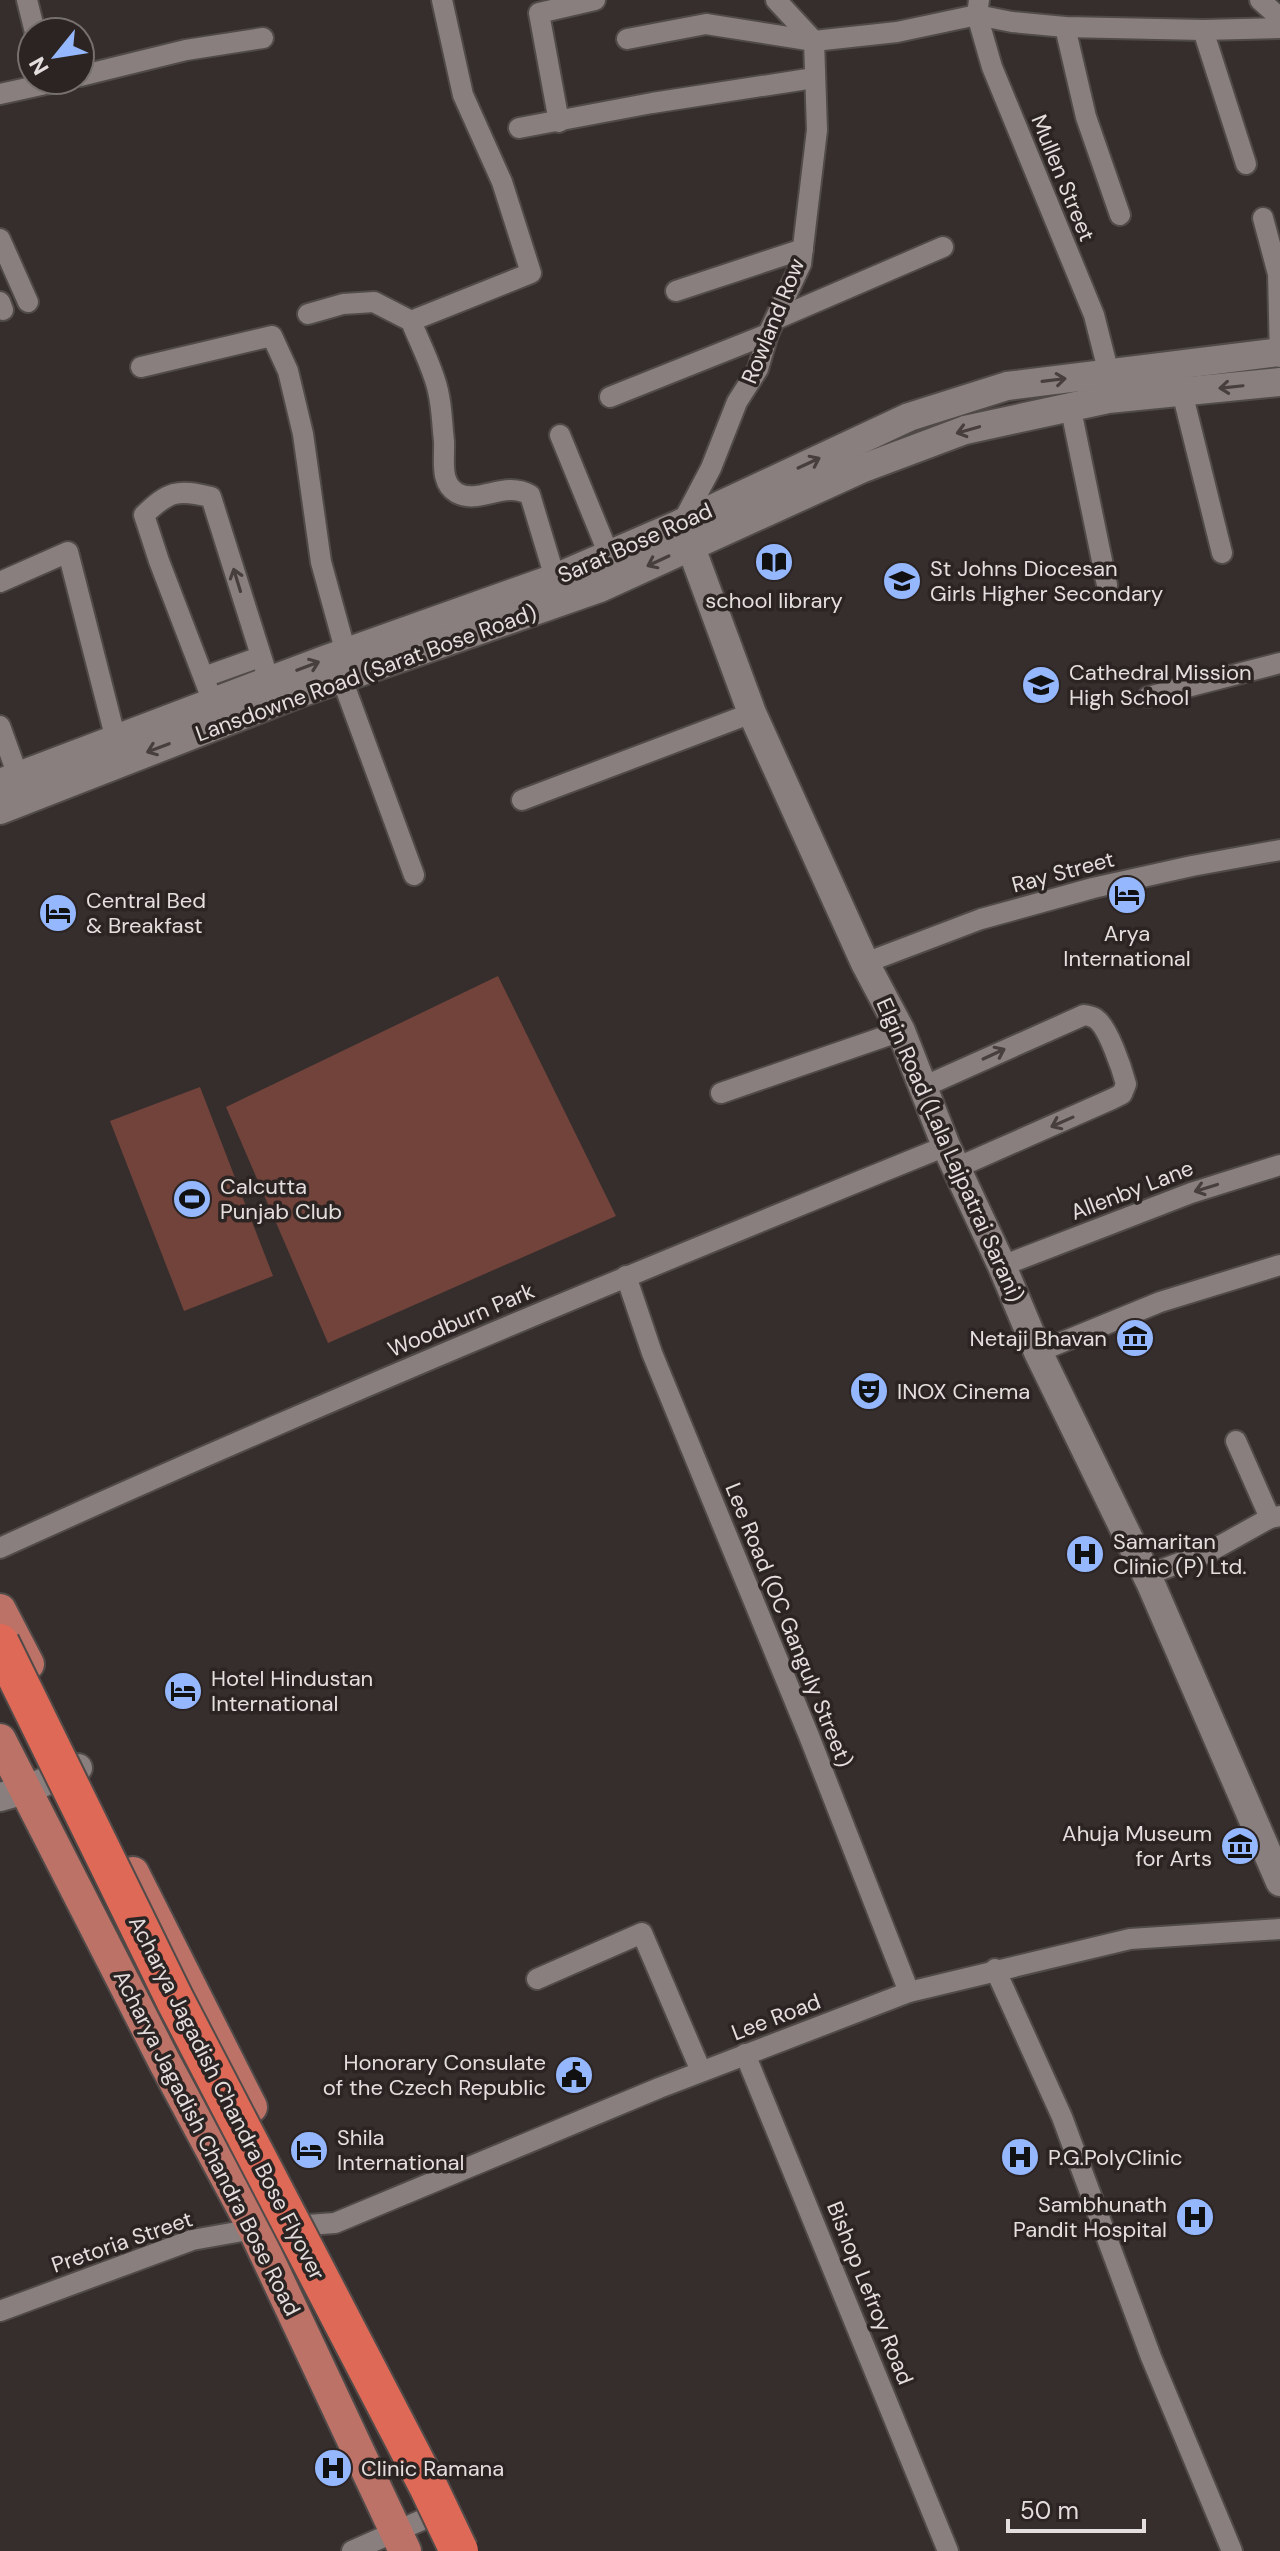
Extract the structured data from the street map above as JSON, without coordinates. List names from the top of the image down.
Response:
{
  "streets": {
    "highway": ["Acharya Jagadish Chandra Bose Flyover"],
    "main road": [
      "Sarat Bose Road",
      "Lansdowne Road (Sarat Bose Road)",
      "Elgin Road (Lala Lajpatrai Sarani)",
      "Acharya Jagadish Chandra Bose Road"
    ],
    "street": [
      "Mullen Street",
      "Rowland Row",
      "Ray Street",
      "Allenby Lane",
      "Woodburn Park",
      "Lee Road (OC Ganguly Street)",
      "Lee Road",
      "Pretoria Street",
      "Bishop Lefroy Road"
    ]
  },
  "crossings": [
    ["Mullen Street", "Sarat Bose Road"],
    ["Rowland Row", "Sarat Bose Road"],
    ["Rowland Row", "Lansdowne Road (Sarat Bose Road)"],
    ["Rowland Row", "Elgin Road (Lala Lajpatrai Sarani)"],
    ["Sarat Bose Road", "Lansdowne Road (Sarat Bose Road)"],
    ["Sarat Bose Road", "Elgin Road (Lala Lajpatrai Sarani)"],
    ["Lansdowne Road (Sarat Bose Road)", "Elgin Road (Lala Lajpatrai Sarani)"],
    ["Ray Street", "Elgin Road (Lala Lajpatrai Sarani)"],
    ["Elgin Road (Lala Lajpatrai Sarani)", "Allenby Lane"],
    ["Elgin Road (Lala Lajpatrai Sarani)", "Woodburn Park"],
    ["Woodburn Park", "Lee Road (OC Ganguly Street)"],
    ["Lee Road (OC Ganguly Street)", "Lee Road"],
    ["Lee Road", "Pretoria Street"],
    ["Lee Road", "Bishop Lefroy Road"],
    ["Acharya Jagadish Chandra Bose Road", "Pretoria Street"]
  ],
  "one_way": ["Sarat Bose Road", "Lansdowne Road (Sarat Bose Road)"],
  "places": {
    "library": ["school library"],
    "school or university": ["St Johns Diocesan Girls Higher Secondary", "Cathedral Mission High School"],
    "hotel": [
      "Arya International",
      "Central Bed & Breakfast",
      "Hotel Hindustan International",
      "Shila International"
    ],
    "sports": ["Calcutta Punjab Club"],
    "museum": ["Netaji Bhavan", "Ahuja Museum for Arts"],
    "theatre": ["INOX Cinema"],
    "hospital": [
      "Samaritan Clinic (P) Ltd.",
      "P.G.PolyClinic",
      "Sambhunath Pandit Hospital",
      "Clinic Ramana"
    ],
    "public building": ["Honorary Consulate of the Czech Republic"]
  },
  "scale_bar": "50 m",
  "north": "bottom left"
}
